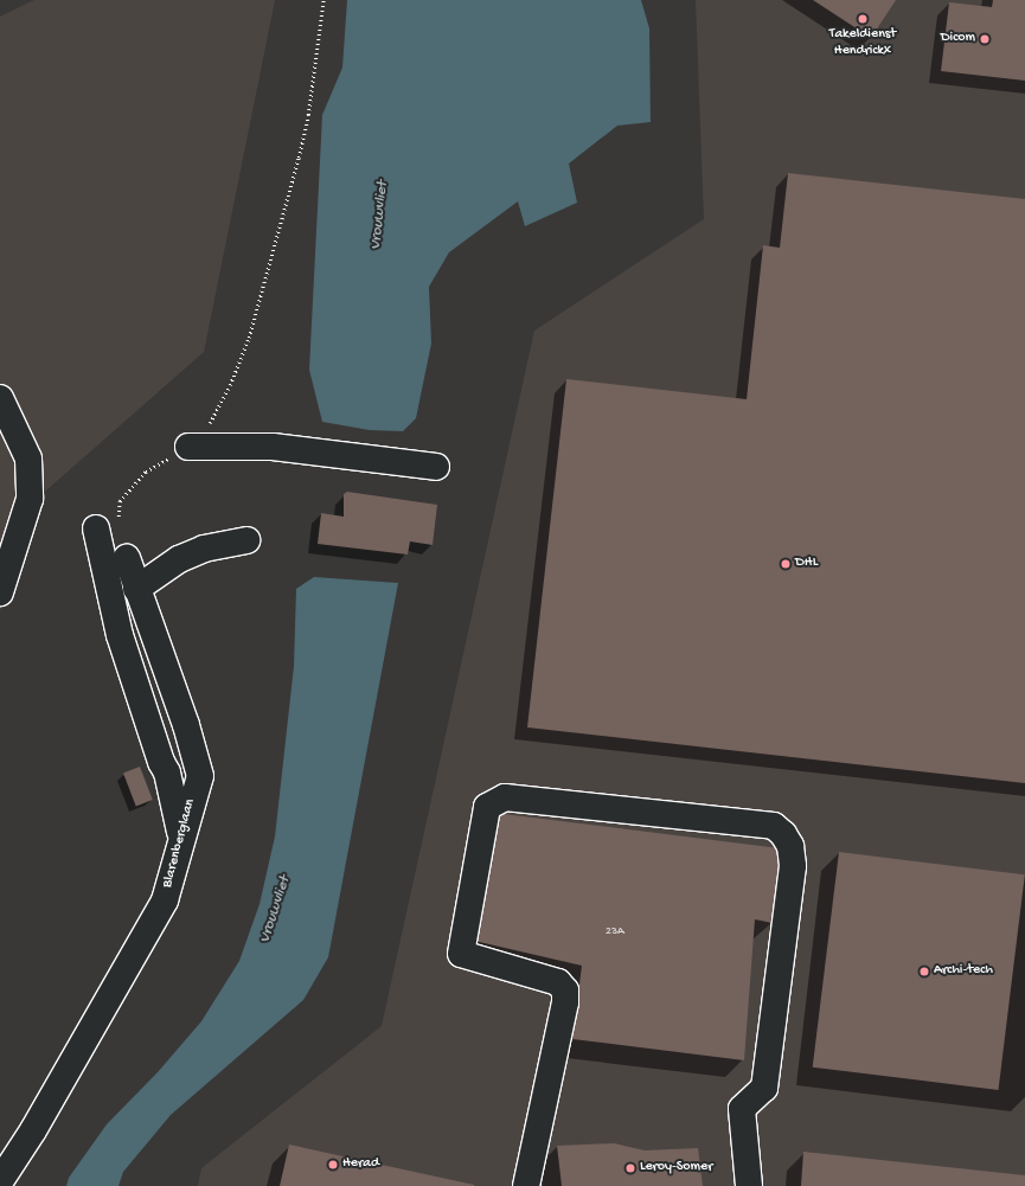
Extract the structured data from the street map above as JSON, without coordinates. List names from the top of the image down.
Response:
{
  "streets": {
    "street": ["Blarenberglaan"]
  },
  "water": ["Vrouwvliet"],
  "places": [
    "Takeldienst Hendrickx",
    "Dicom",
    "DHL",
    "Archi-tech",
    "Herad",
    "Leroy-Somer"
  ],
  "house_numbers": ["23A"]
}
